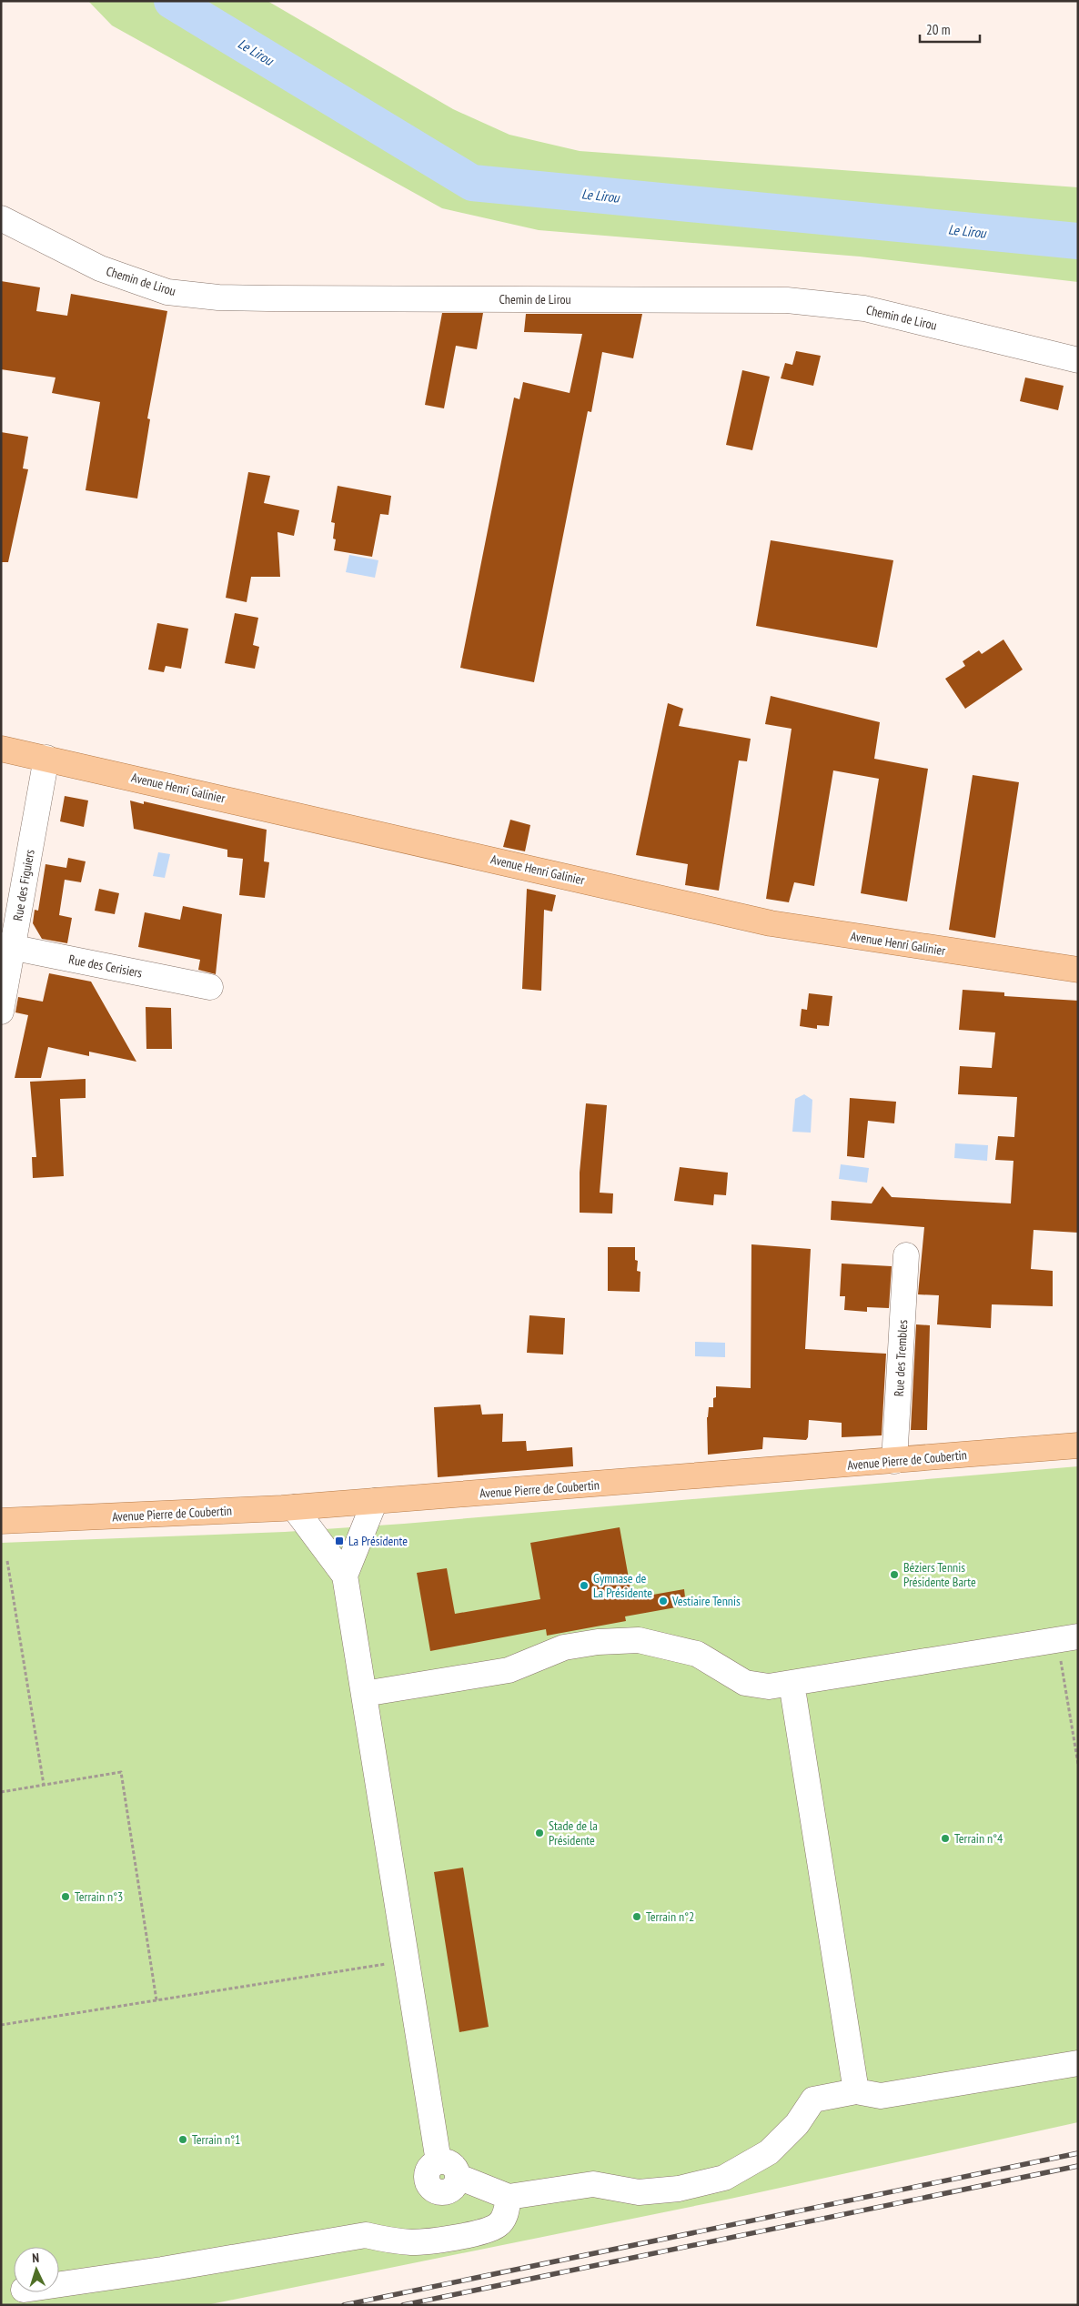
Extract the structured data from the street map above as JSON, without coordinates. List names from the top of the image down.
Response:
{
  "streets": {
    "main road": ["Avenue Henri Galinier", "Avenue Pierre de Coubertin"],
    "street": [
      "Chemin de Lirou",
      "Rue des Figuiers",
      "Rue des Cerisiers",
      "Rue des Trembles"
    ]
  },
  "crossings": [
    ["Avenue Henri Galinier", "Rue des Figuiers"],
    ["Rue des Figuiers", "Rue des Cerisiers"],
    ["Rue des Trembles", "Avenue Pierre de Coubertin"]
  ],
  "water": ["Le Lirou"],
  "places": {
    "transit": ["La Présidente"],
    "other": [
      "Béziers Tennis Présidente Barte",
      "Gymnase de La Présidente",
      "Vestiaire Tennis",
      "Stade de la Présidente",
      "Terrain n°4",
      "Terrain n°3",
      "Terrain n°2",
      "Terrain n°1"
    ]
  },
  "scale_bar": "20 m",
  "north": "top"
}
